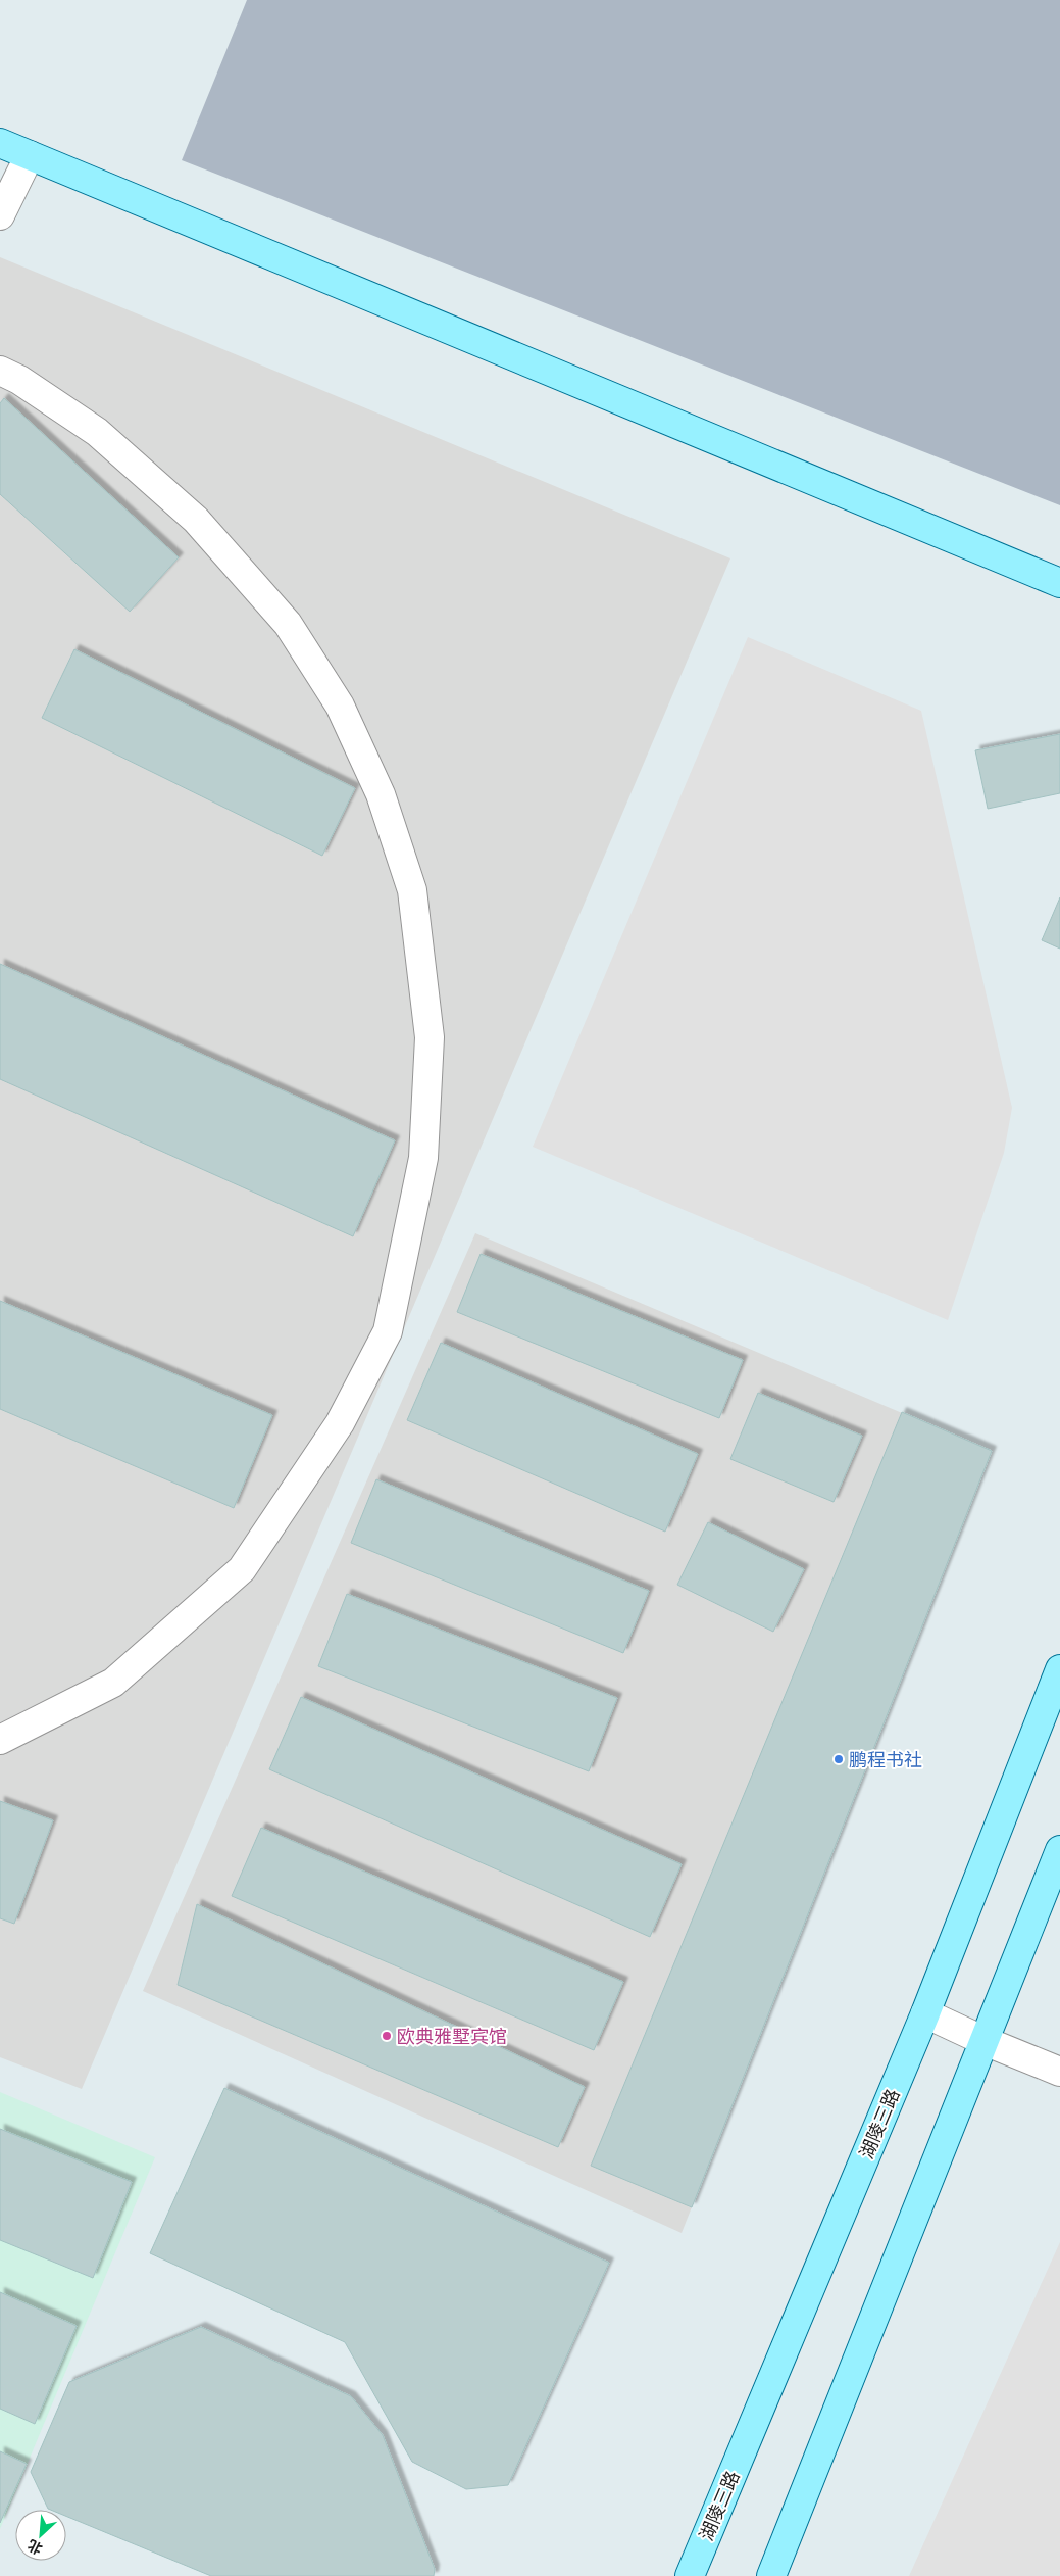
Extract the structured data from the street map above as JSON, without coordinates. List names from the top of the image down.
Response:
{
  "streets": {
    "main road": ["湖陵三路"]
  },
  "places": ["鹏程书社", "欧典雅墅宾馆"],
  "north": "bottom left"
}
